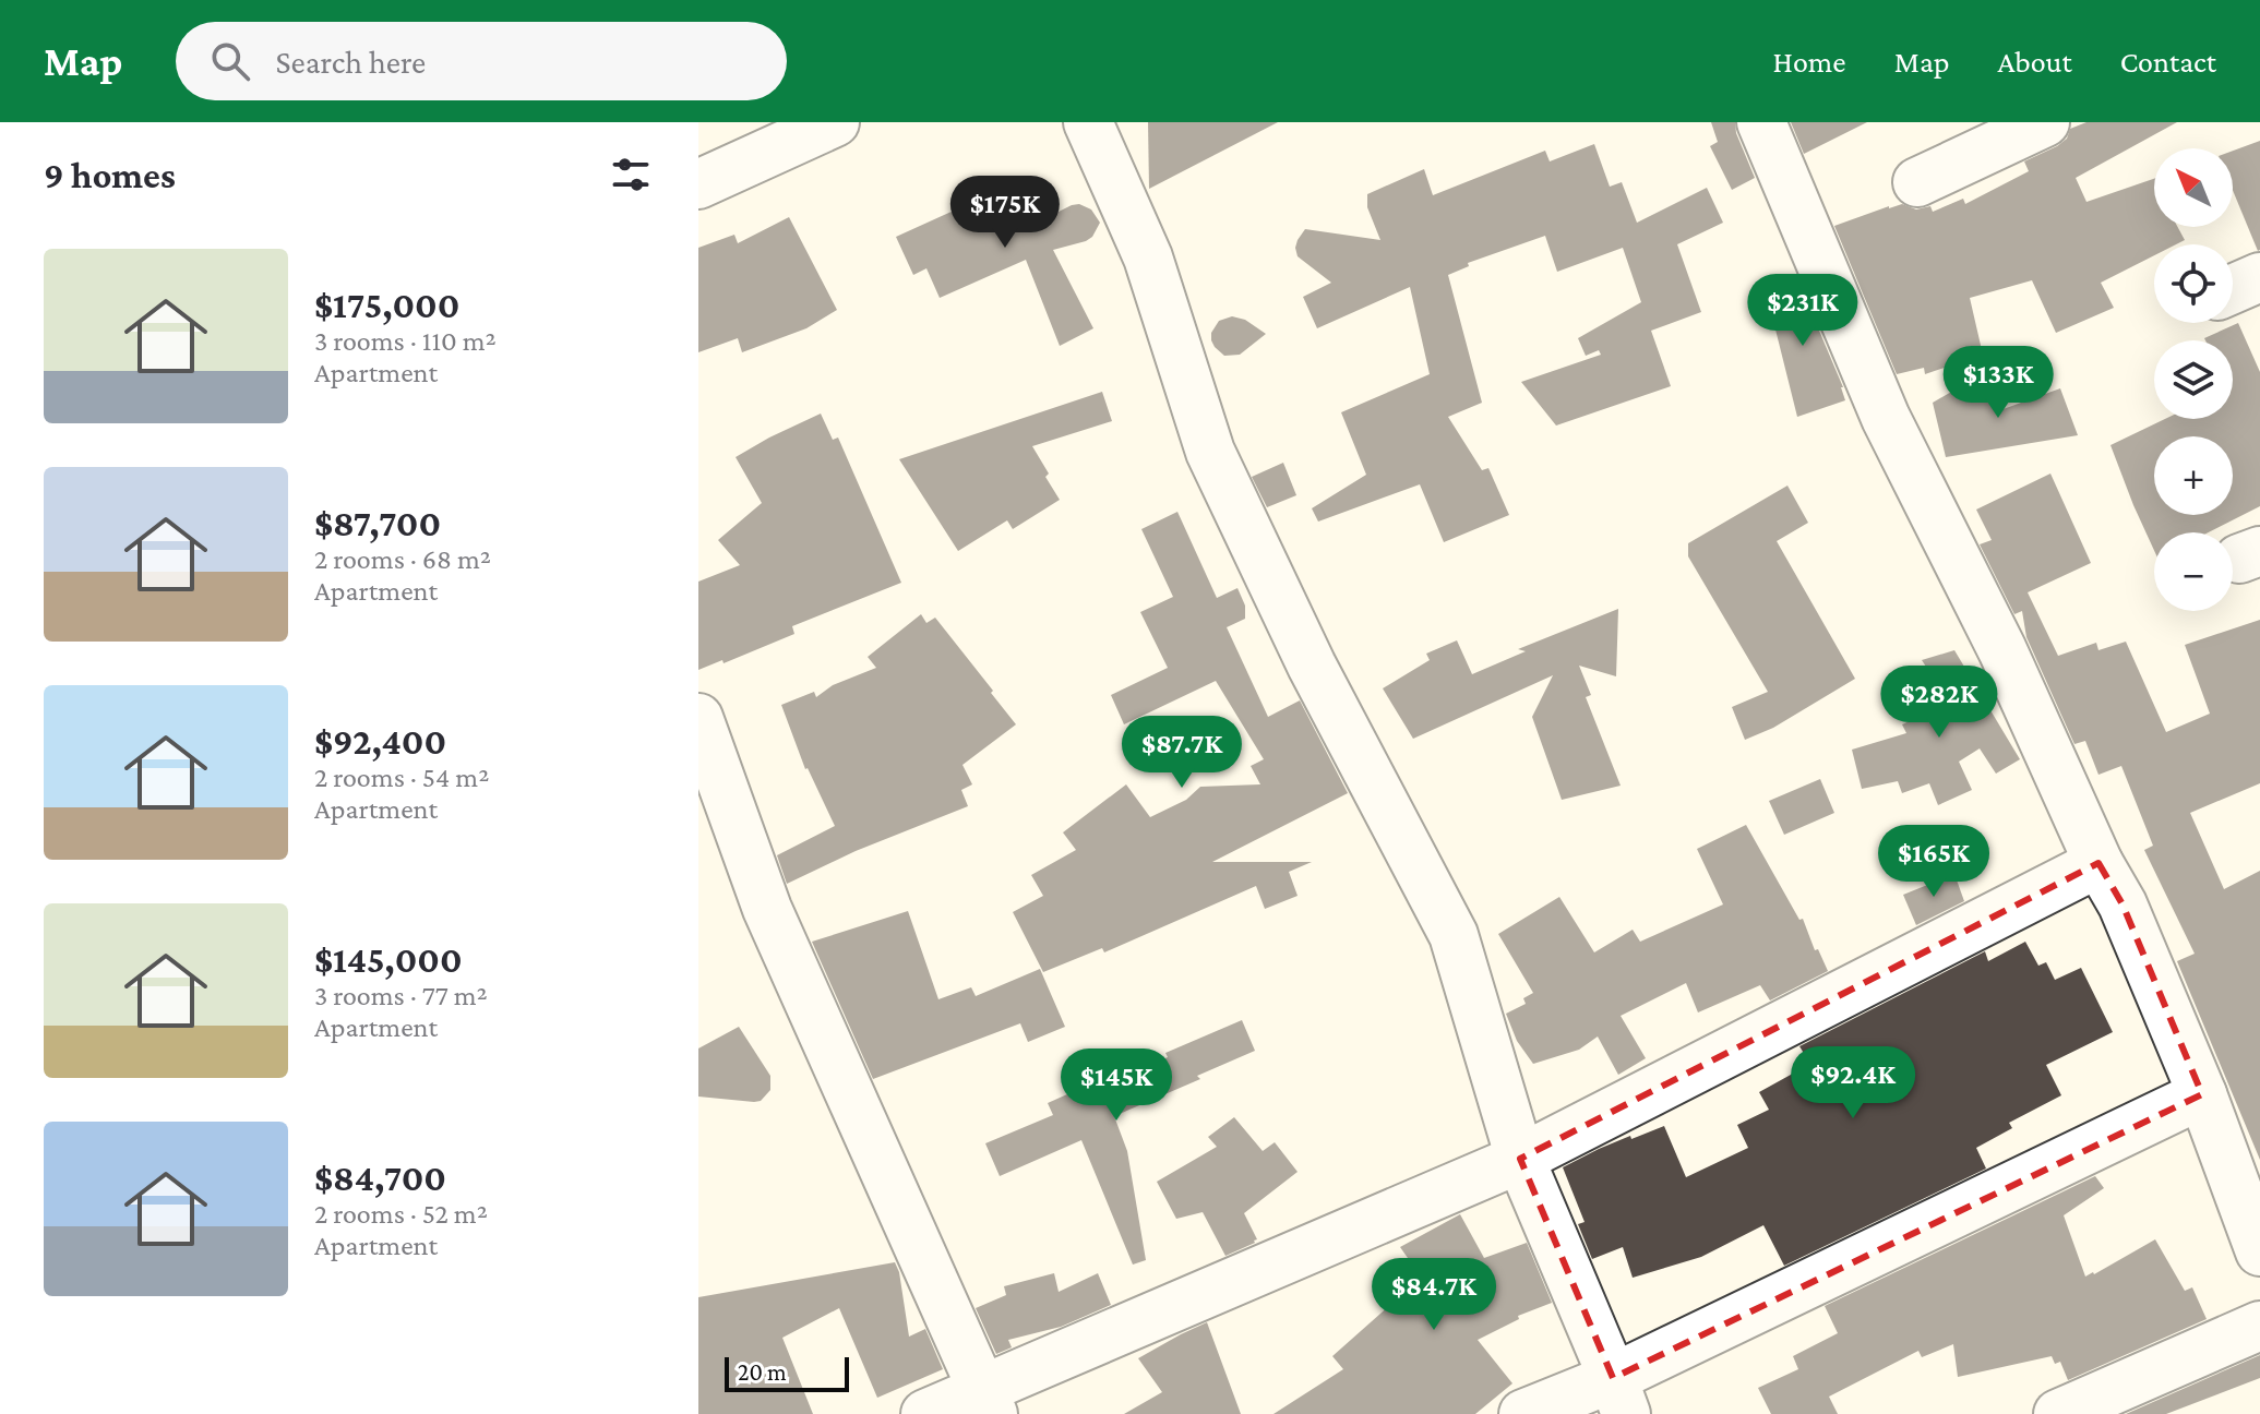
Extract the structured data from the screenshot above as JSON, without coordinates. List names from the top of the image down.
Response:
{
  "scale_bar": "20 m",
  "north": "top left",
  "page": {
    "header": "Map",
    "search": "Search here",
    "nav": [
      "Home",
      "Map",
      "About",
      "Contact"
    ],
    "heading": "9 homes",
    "map_buttons": ["+", "−"],
    "price": [
      "$175K",
      "$231K",
      "$133K",
      "$282K",
      "$87.7K",
      "$165K",
      "$92.4K",
      "$145K",
      "$84.7K"
    ],
    "list": [
      {
        "name": "$175,000",
        "note": "3 rooms · 110 m² · Apartment"
      },
      {
        "name": "$87,700",
        "note": "2 rooms · 68 m² · Apartment"
      },
      {
        "name": "$92,400",
        "note": "2 rooms · 54 m² · Apartment"
      },
      {
        "name": "$145,000",
        "note": "3 rooms · 77 m² · Apartment"
      },
      {
        "name": "$84,700",
        "note": "2 rooms · 52 m² · Apartment"
      }
    ],
    "scale": "20 m"
  }
}
